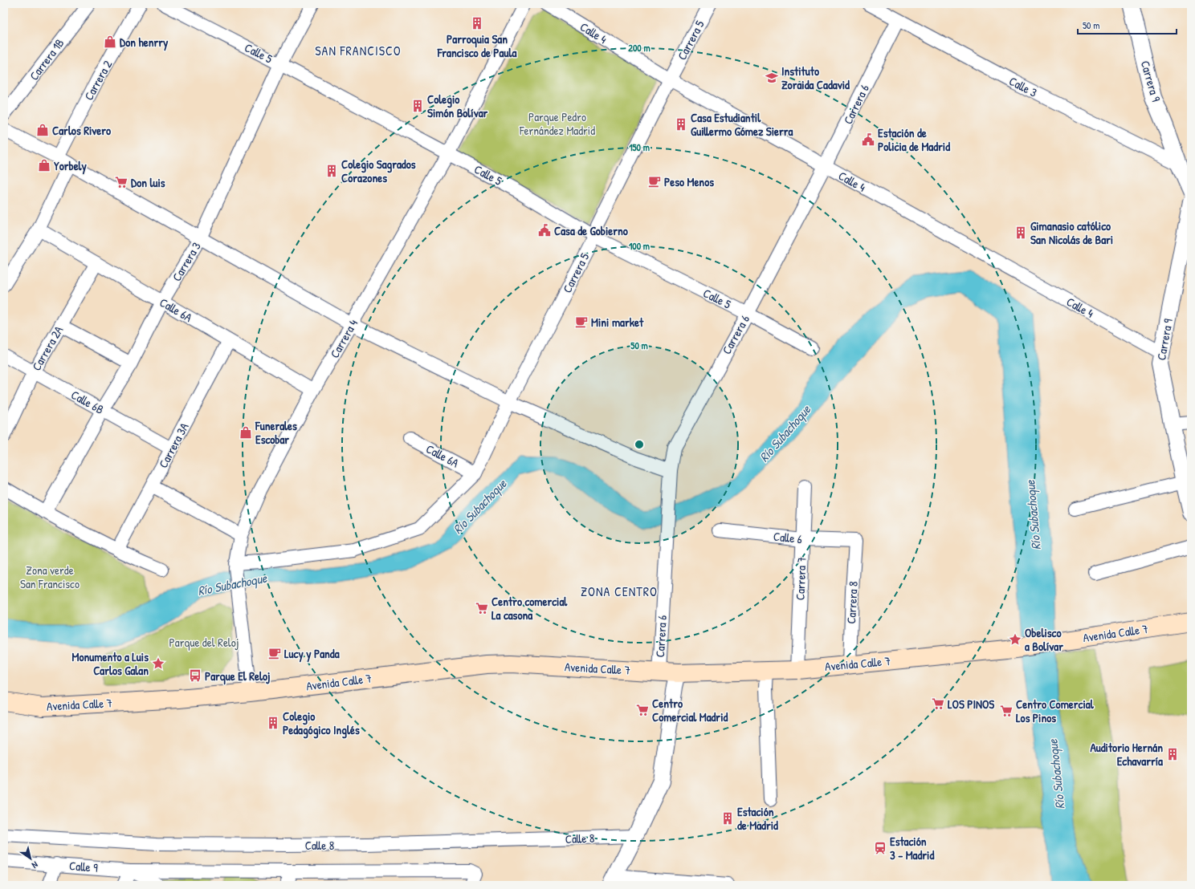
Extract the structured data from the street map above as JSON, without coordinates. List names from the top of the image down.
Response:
{
  "streets": {
    "main road": ["Avenida Calle 7"],
    "street": [
      "Calle 4",
      "Carrera 5",
      "Calle 5",
      "Carrera 1B",
      "Carrera 2",
      "Carrera 9",
      "Calle 3",
      "Carrera 6",
      "Carrera 3",
      "Calle 6A",
      "Carrera 4",
      "Carrera 2A",
      "Calle 6B",
      "Carrera 3A",
      "Calle 6",
      "Carrera 7",
      "Carrera 8",
      "Calle 8",
      "Calle 9"
    ]
  },
  "crossings": [
    ["Calle 4", "Carrera 5"],
    ["Calle 4", "Carrera 9"],
    ["Calle 4", "Carrera 6"],
    ["Carrera 5", "Calle 5"],
    ["Carrera 5", "Calle 6A"],
    ["Calle 5", "Carrera 6"],
    ["Calle 5", "Carrera 3"],
    ["Calle 5", "Carrera 4"],
    ["Carrera 9", "Calle 3"],
    ["Calle 3", "Carrera 6"],
    ["Carrera 6", "Avenida Calle 7"],
    ["Carrera 3", "Calle 6A"],
    ["Carrera 3", "Calle 6B"],
    ["Calle 6A", "Carrera 4"],
    ["Calle 6A", "Carrera 2A"],
    ["Calle 6A", "Carrera 3A"],
    ["Carrera 4", "Avenida Calle 7"],
    ["Carrera 2A", "Calle 6B"],
    ["Calle 6B", "Carrera 3A"],
    ["Calle 6", "Carrera 7"],
    ["Calle 6", "Carrera 8"],
    ["Carrera 7", "Avenida Calle 7"],
    ["Carrera 8", "Avenida Calle 7"]
  ],
  "districts": ["SAN FRANCISCO", "ZONA CENTRO"],
  "water": ["Río Subachoque"],
  "parks": ["Parque Pedro Fernández Madrid", "Zona verde San Francisco", "Parque del Reloj"],
  "places": {
    "building": [
      "Parroquia San Francisco de Paula",
      "Colegio Simón Bolívar",
      "Casa Estudiantil Guillermo Gómez Sierra",
      "Colegio Sagrados Corazones",
      "Gimanasio católico San Nicolás de Bari",
      "Colegio Pedagógico Inglés",
      "Auditorio Hernán Echavarría",
      "Estación de Madrid"
    ],
    "shop": [
      "Don henrry",
      "Carlos Rivero",
      "Yorbely",
      "Funerales Escobar"
    ],
    "school or university": ["Instituto Zoraida Cadavid"],
    "public building": ["Estación de Policia de Madrid", "Casa de Gobierno"],
    "cafe": ["Peso Menos", "Mini market", "Lucy y Panda"],
    "supermarket": [
      "Don luis",
      "Centro comercial La casona",
      "LOS PINOS",
      "Centro Comercial Madrid",
      "Centro Comercial Los Pinos"
    ],
    "place": ["Obelisco a Bolívar", "Monumento a Luis Carlos Galan"],
    "bus stop": ["Parque El Reloj"],
    "station": ["Estación 3 - Madrid"]
  },
  "scale_bar": "50 m",
  "north": "bottom right",
  "rings": [
    "200 m",
    "150 m",
    "100 m",
    "50 m"
  ]
}
